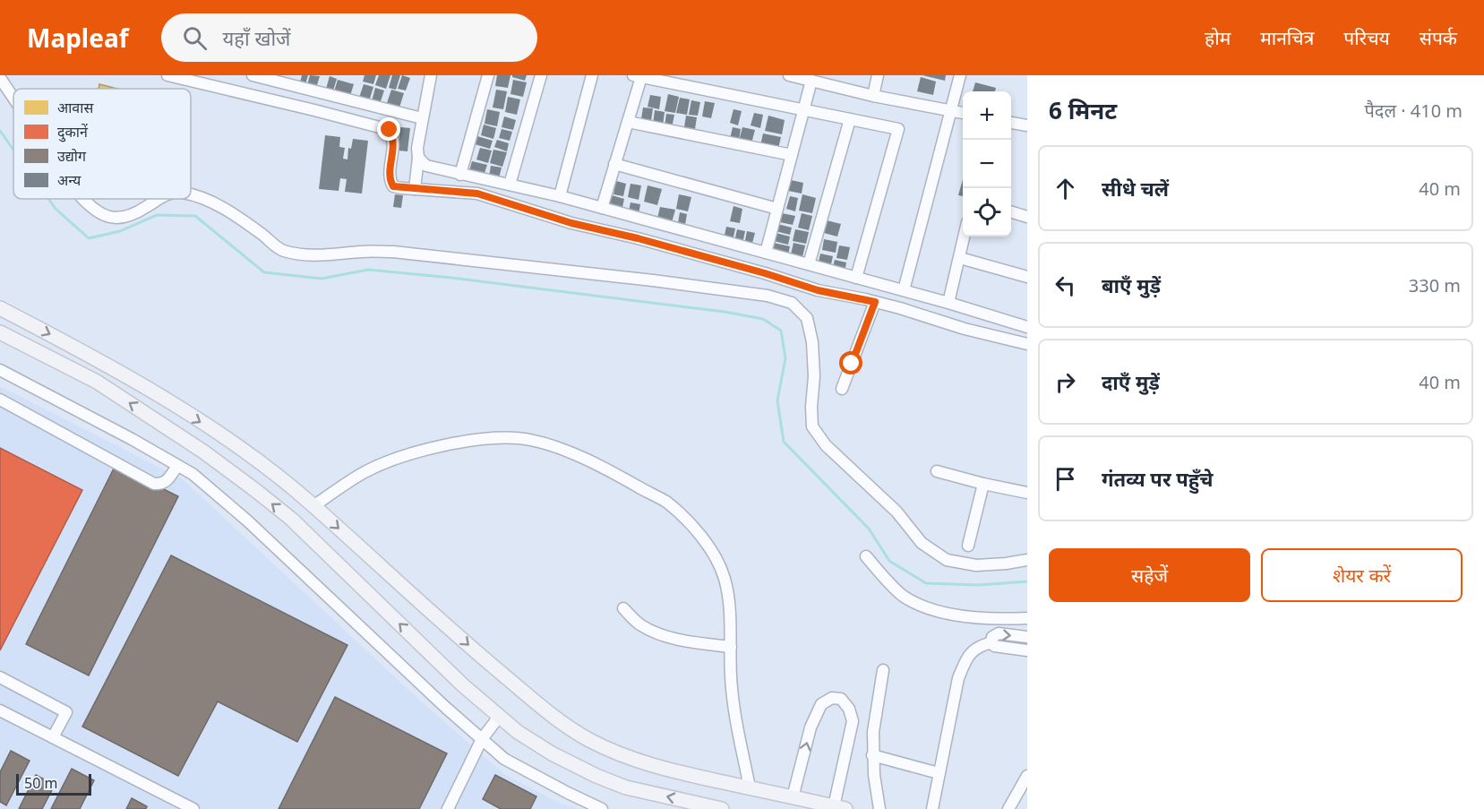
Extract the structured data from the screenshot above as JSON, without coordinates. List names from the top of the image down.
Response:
{
  "legend": [
    "आवास",
    "दुकानें",
    "उद्योग",
    "अन्य"
  ],
  "scale_bar": "50 m",
  "page": {
    "header": "Mapleaf",
    "search": "यहाँ खोजें",
    "nav": [
      "होम",
      "मानचित्र",
      "परिचय",
      "संपर्क"
    ],
    "heading": ["6 मिनट", "पैदल · 410 m"],
    "map_buttons": ["+", "−"],
    "list": [
      ["सीधे चलें", "40 m"],
      ["बाएँ मुड़ें", "330 m"],
      ["दाएँ मुड़ें", "40 m"],
      "गंतव्य पर पहुँचे"
    ],
    "buttons": ["सहेजें", "शेयर करें"],
    "scale": "50 m"
  }
}
